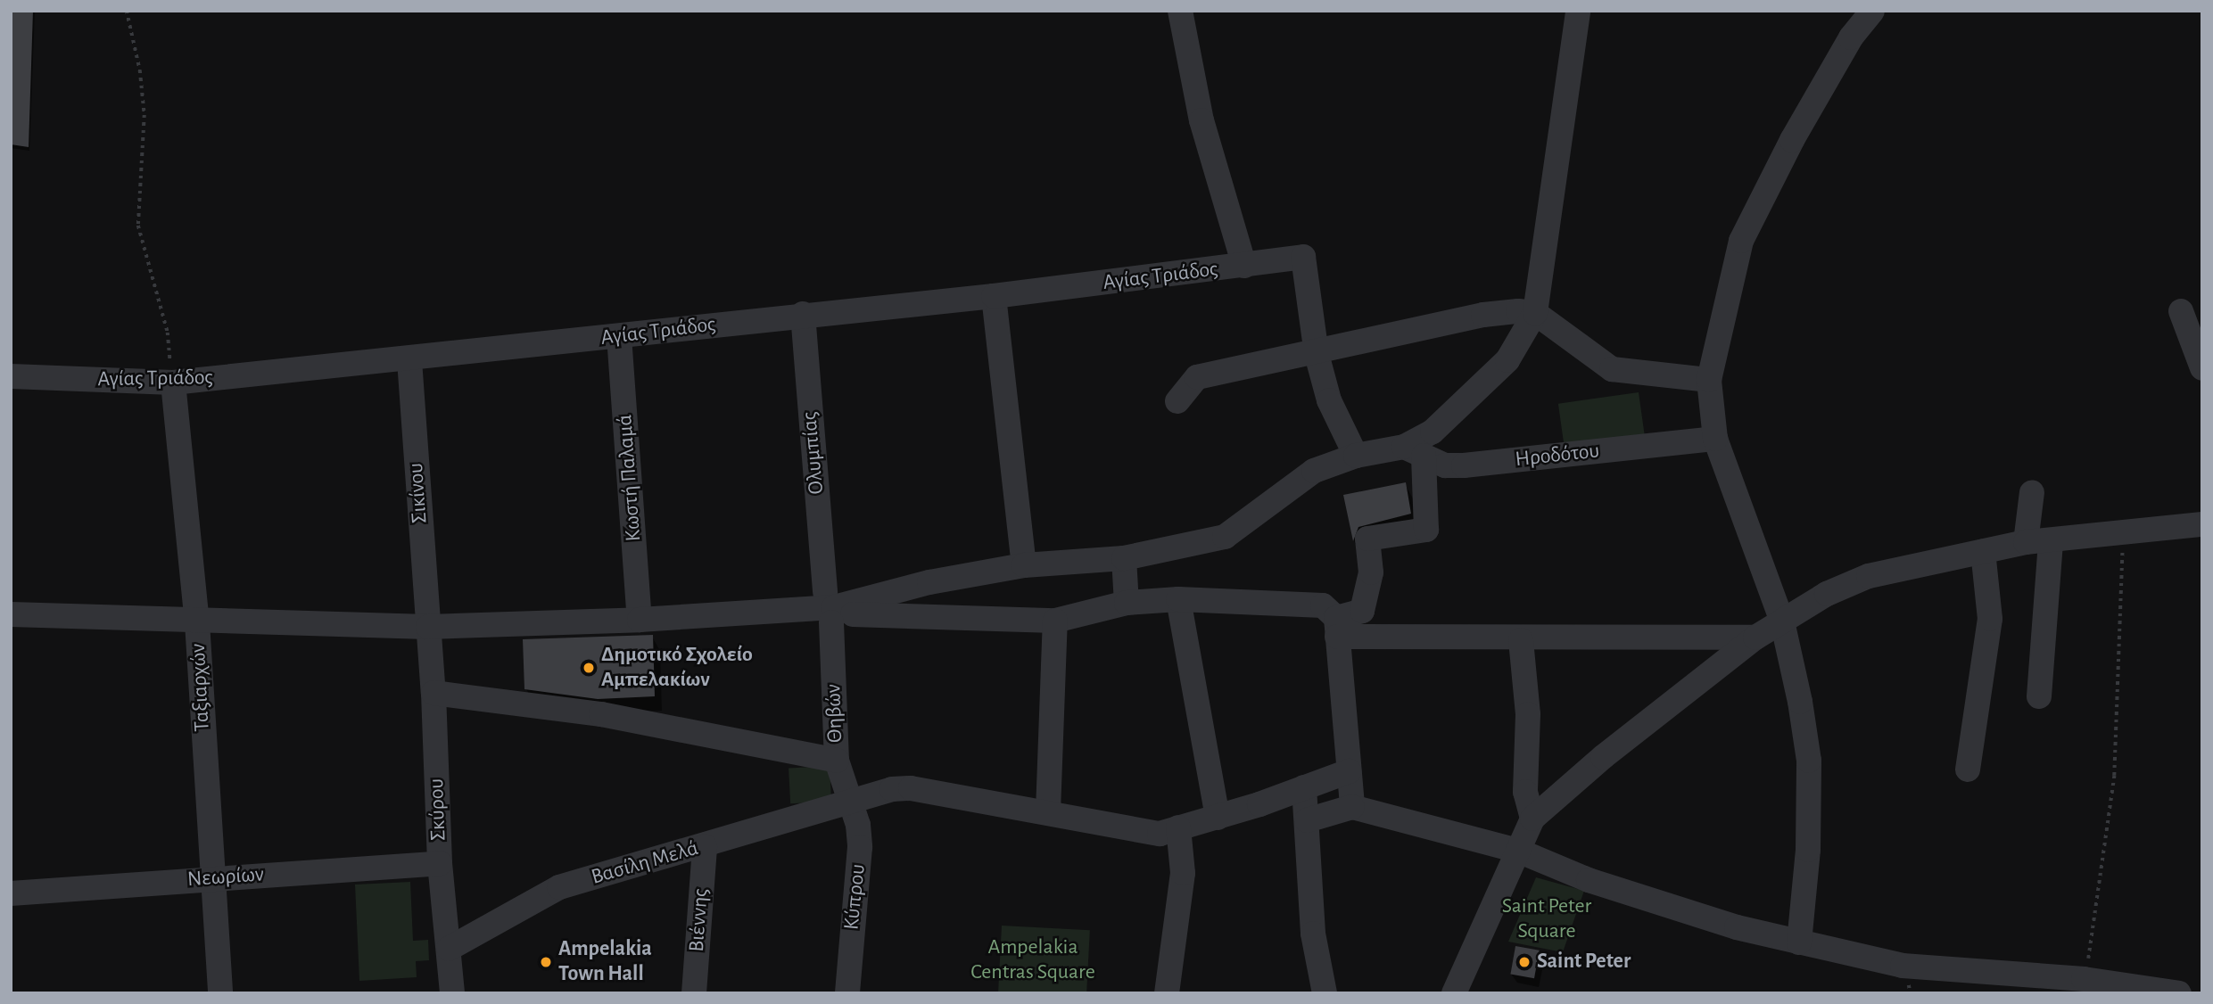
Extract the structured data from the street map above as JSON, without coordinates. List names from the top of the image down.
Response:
{
  "streets": {
    "street": [
      "Αγίας Τριάδος",
      "Ολυμπίας",
      "Ηροδότου",
      "Κωστή Παλαμά",
      "Σικίνου",
      "Ταξιαρχών",
      "Θηβών",
      "Σκύρου",
      "Βασίλη Μελά",
      "Νεωρίων",
      "Κύπρου",
      "Βιέννης"
    ]
  },
  "crossings": [
    ["Αγίας Τριάδος", "Ολυμπίας"],
    ["Αγίας Τριάδος", "Κωστή Παλαμά"],
    ["Αγίας Τριάδος", "Σικίνου"],
    ["Αγίας Τριάδος", "Ταξιαρχών"],
    ["Σικίνου", "Σκύρου"],
    ["Ταξιαρχών", "Νεωρίων"],
    ["Θηβών", "Βασίλη Μελά"],
    ["Θηβών", "Κύπρου"],
    ["Σκύρου", "Βασίλη Μελά"],
    ["Σκύρου", "Νεωρίων"],
    ["Βασίλη Μελά", "Κύπρου"],
    ["Βασίλη Μελά", "Βιέννης"]
  ],
  "parks": ["Saint Peter Square", "Ampelakia Centras Square"],
  "places": ["Δημοτικό Σχολείο Αμπελακίων", "Ampelakia Town Hall", "Saint Peter"]
}
